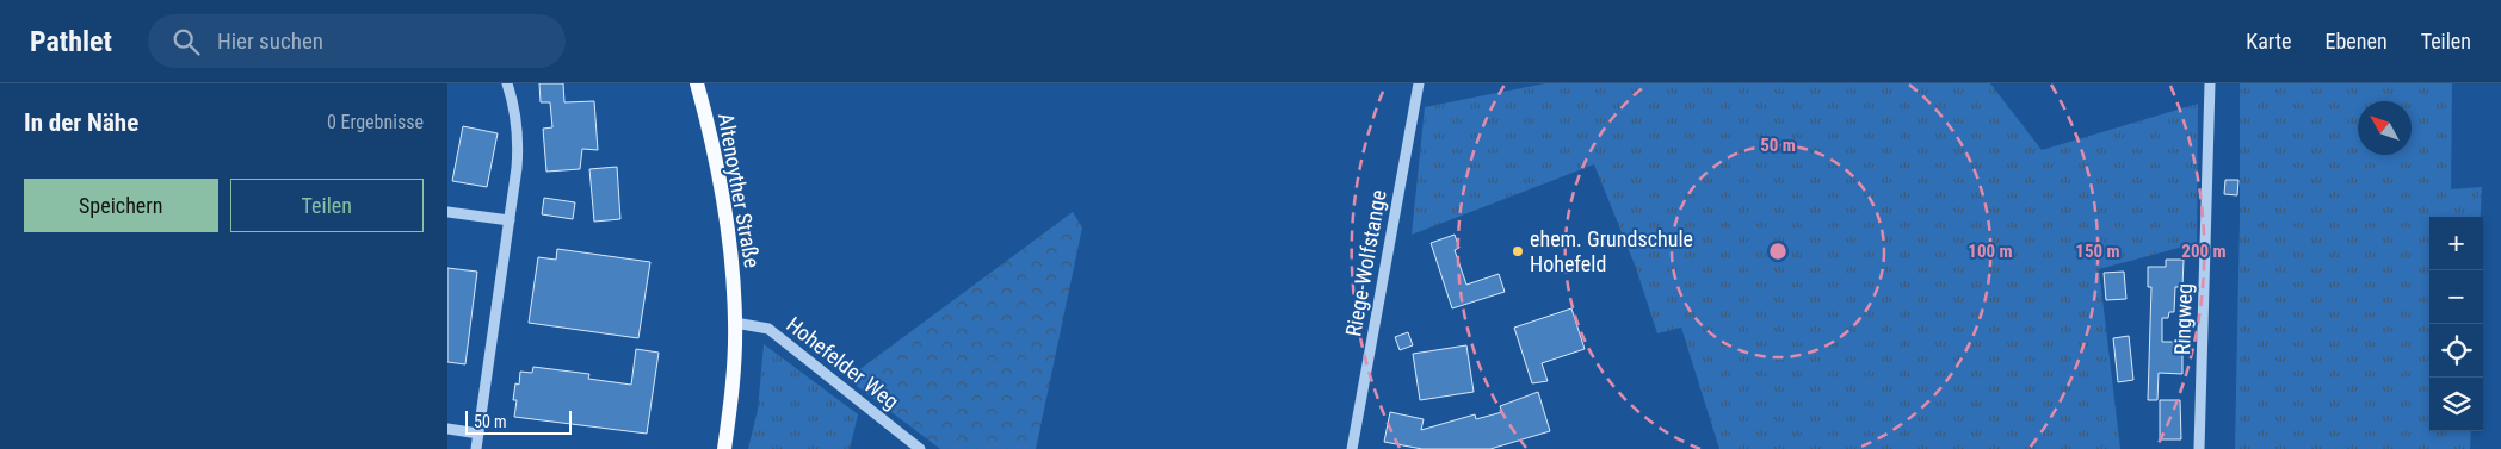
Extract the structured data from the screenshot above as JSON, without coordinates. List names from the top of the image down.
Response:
{
  "streets": {
    "main road": ["Altenoyther Straße"],
    "street": ["Riege-Wolfstange", "Ringweg", "Hohefelder Weg"]
  },
  "crossings": [
    ["Altenoyther Straße", "Hohefelder Weg"]
  ],
  "places": ["ehem. Grundschule Hohefeld"],
  "scale_bar": "50 m",
  "north": "top left",
  "page": {
    "header": "Pathlet",
    "search": "Hier suchen",
    "nav": ["Karte", "Ebenen", "Teilen"],
    "heading": ["In der Nähe", "0 Ergebnisse"],
    "buttons": ["Speichern", "Teilen"],
    "map_buttons": ["+", "−"],
    "scale": "50 m"
  },
  "rings": [
    "50 m",
    "100 m",
    "150 m",
    "200 m"
  ]
}
